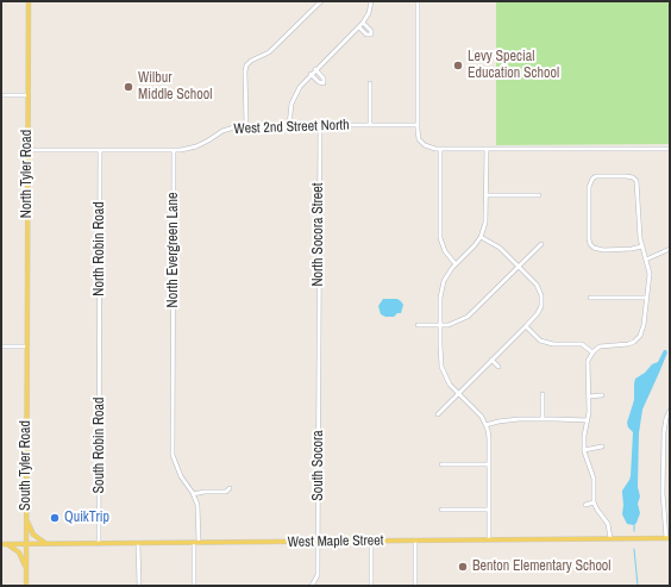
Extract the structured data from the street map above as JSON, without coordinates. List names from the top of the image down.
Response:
{
  "streets": {
    "main road": ["North Tyler Road", "South Tyler Road", "West Maple Street"],
    "street": [
      "West 2nd Street North",
      "North Socora Street",
      "North Robin Road",
      "North Evergreen Lane",
      "South Robin Road",
      "South Socora"
    ]
  },
  "crossings": [
    ["West 2nd Street North", "North Tyler Road"],
    ["West 2nd Street North", "North Socora Street"],
    ["West 2nd Street North", "North Robin Road"],
    ["West 2nd Street North", "North Evergreen Lane"],
    ["North Tyler Road", "South Tyler Road"],
    ["North Socora Street", "South Socora"],
    ["North Robin Road", "South Robin Road"],
    ["North Evergreen Lane", "West Maple Street"],
    ["South Robin Road", "West Maple Street"],
    ["South Tyler Road", "West Maple Street"],
    ["South Socora", "West Maple Street"]
  ],
  "places": [
    "Levy Special Education School",
    "Wilbur Middle School",
    "QuikTrip",
    "Benton Elementary School"
  ]
}
